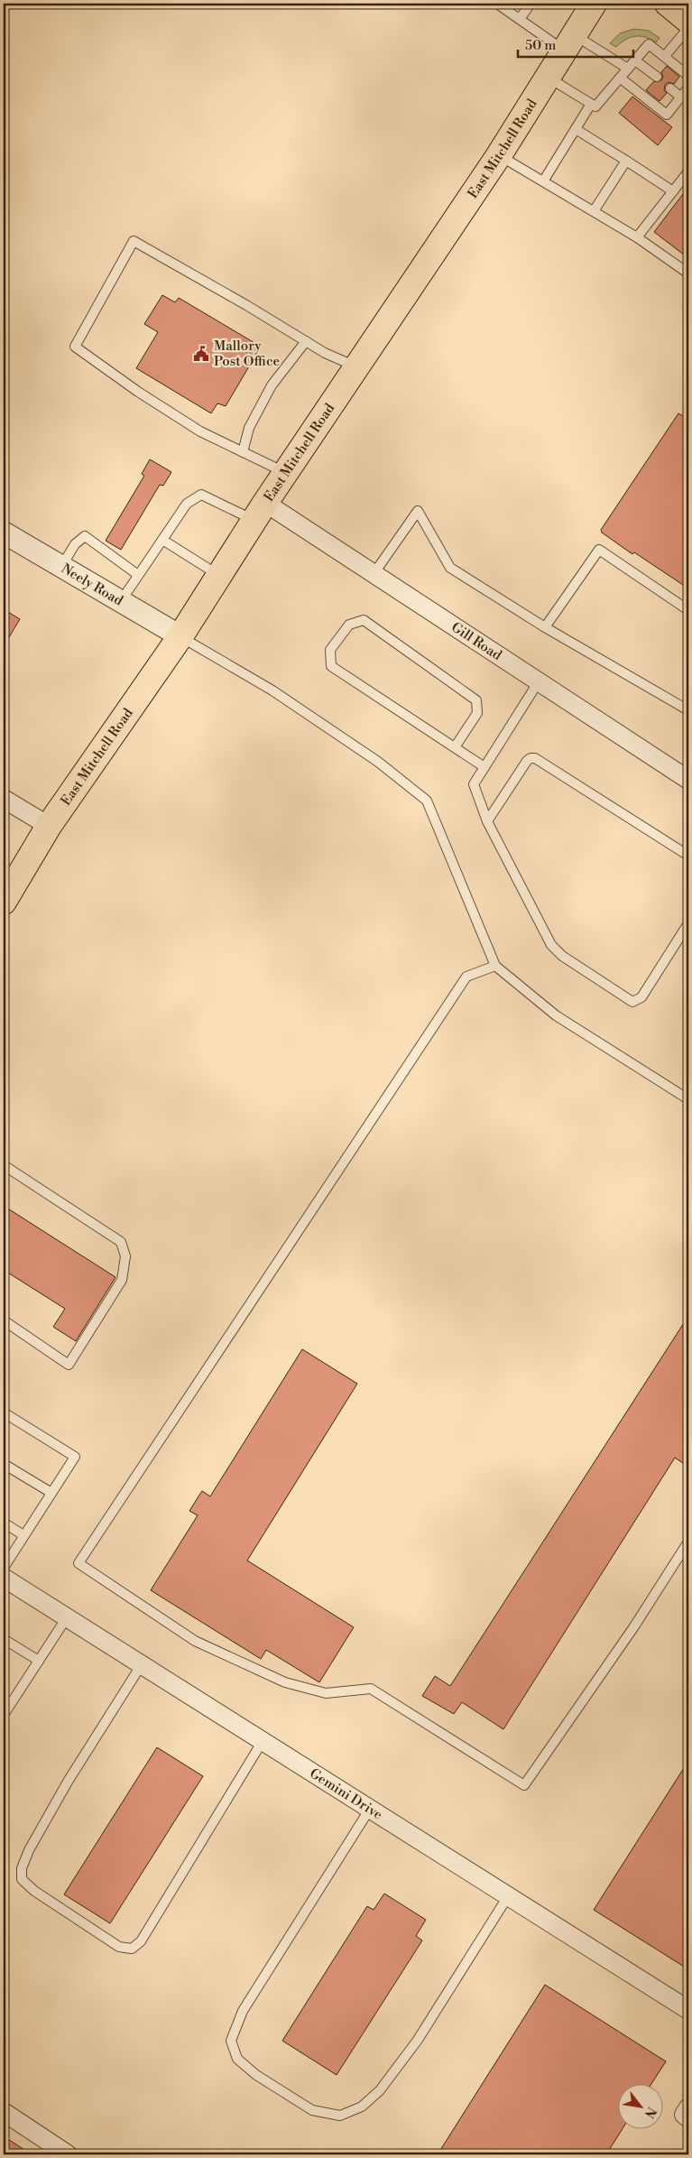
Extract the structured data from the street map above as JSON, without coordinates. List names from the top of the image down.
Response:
{
  "streets": {
    "main road": ["East Mitchell Road"],
    "street": ["Neely Road", "Gill Road", "Gemini Drive"]
  },
  "crossings": [
    ["East Mitchell Road", "Neely Road"],
    ["East Mitchell Road", "Gill Road"]
  ],
  "places": {
    "public building": ["Mallory Post Office"]
  },
  "scale_bar": "50 m",
  "north": "bottom right"
}
